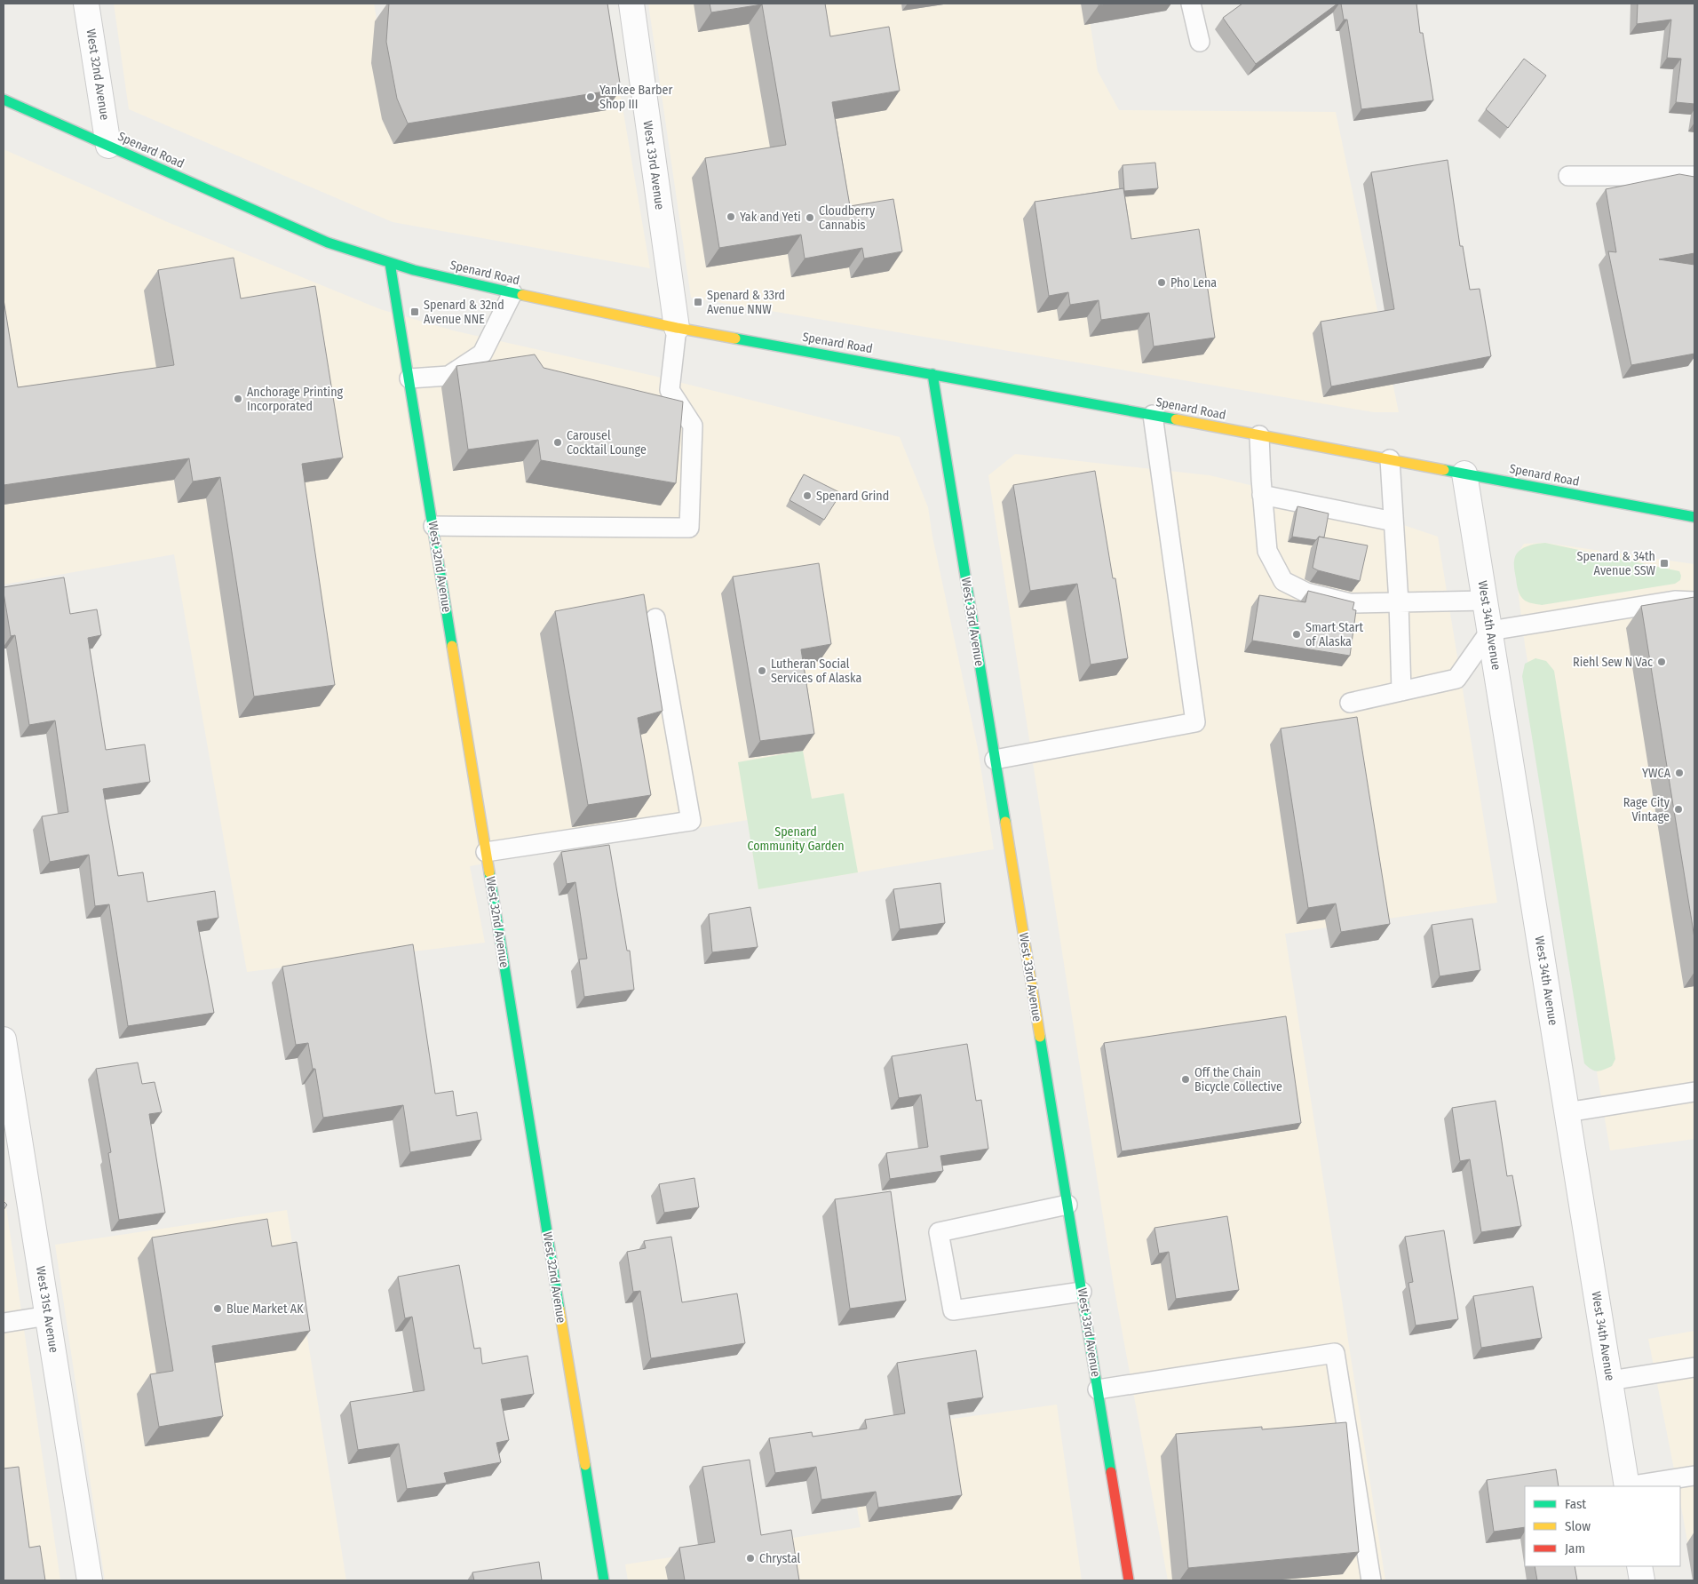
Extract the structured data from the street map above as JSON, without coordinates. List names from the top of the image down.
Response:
{
  "streets": {
    "street": [
      "West 32nd Avenue",
      "Spenard Road",
      "West 33rd Avenue",
      "West 34th Avenue",
      "West 31st Avenue"
    ]
  },
  "crossings": [
    ["West 32nd Avenue", "Spenard Road"],
    ["Spenard Road", "West 33rd Avenue"],
    ["Spenard Road", "West 34th Avenue"]
  ],
  "parks": ["Spenard Community Garden"],
  "places": {
    "other": [
      "Yankee Barber Shop III",
      "Yak and Yeti",
      "Cloudberry Cannabis",
      "Pho Lena",
      "Anchorage Printing Incorporated",
      "Carousel Cocktail Lounge",
      "Spenard Grind",
      "Smart Start of Alaska",
      "Riehl Sew N Vac",
      "Lutheran Social Services of Alaska",
      "YWCA",
      "Rage City Vintage",
      "Off the Chain Bicycle Collective",
      "Blue Market AK",
      "Chrystal"
    ],
    "transit": ["Spenard & 33rd Avenue NNW", "Spenard & 32nd Avenue NNE", "Spenard & 34th Avenue SSW"]
  },
  "legend": ["Fast", "Slow", "Jam"]
}
